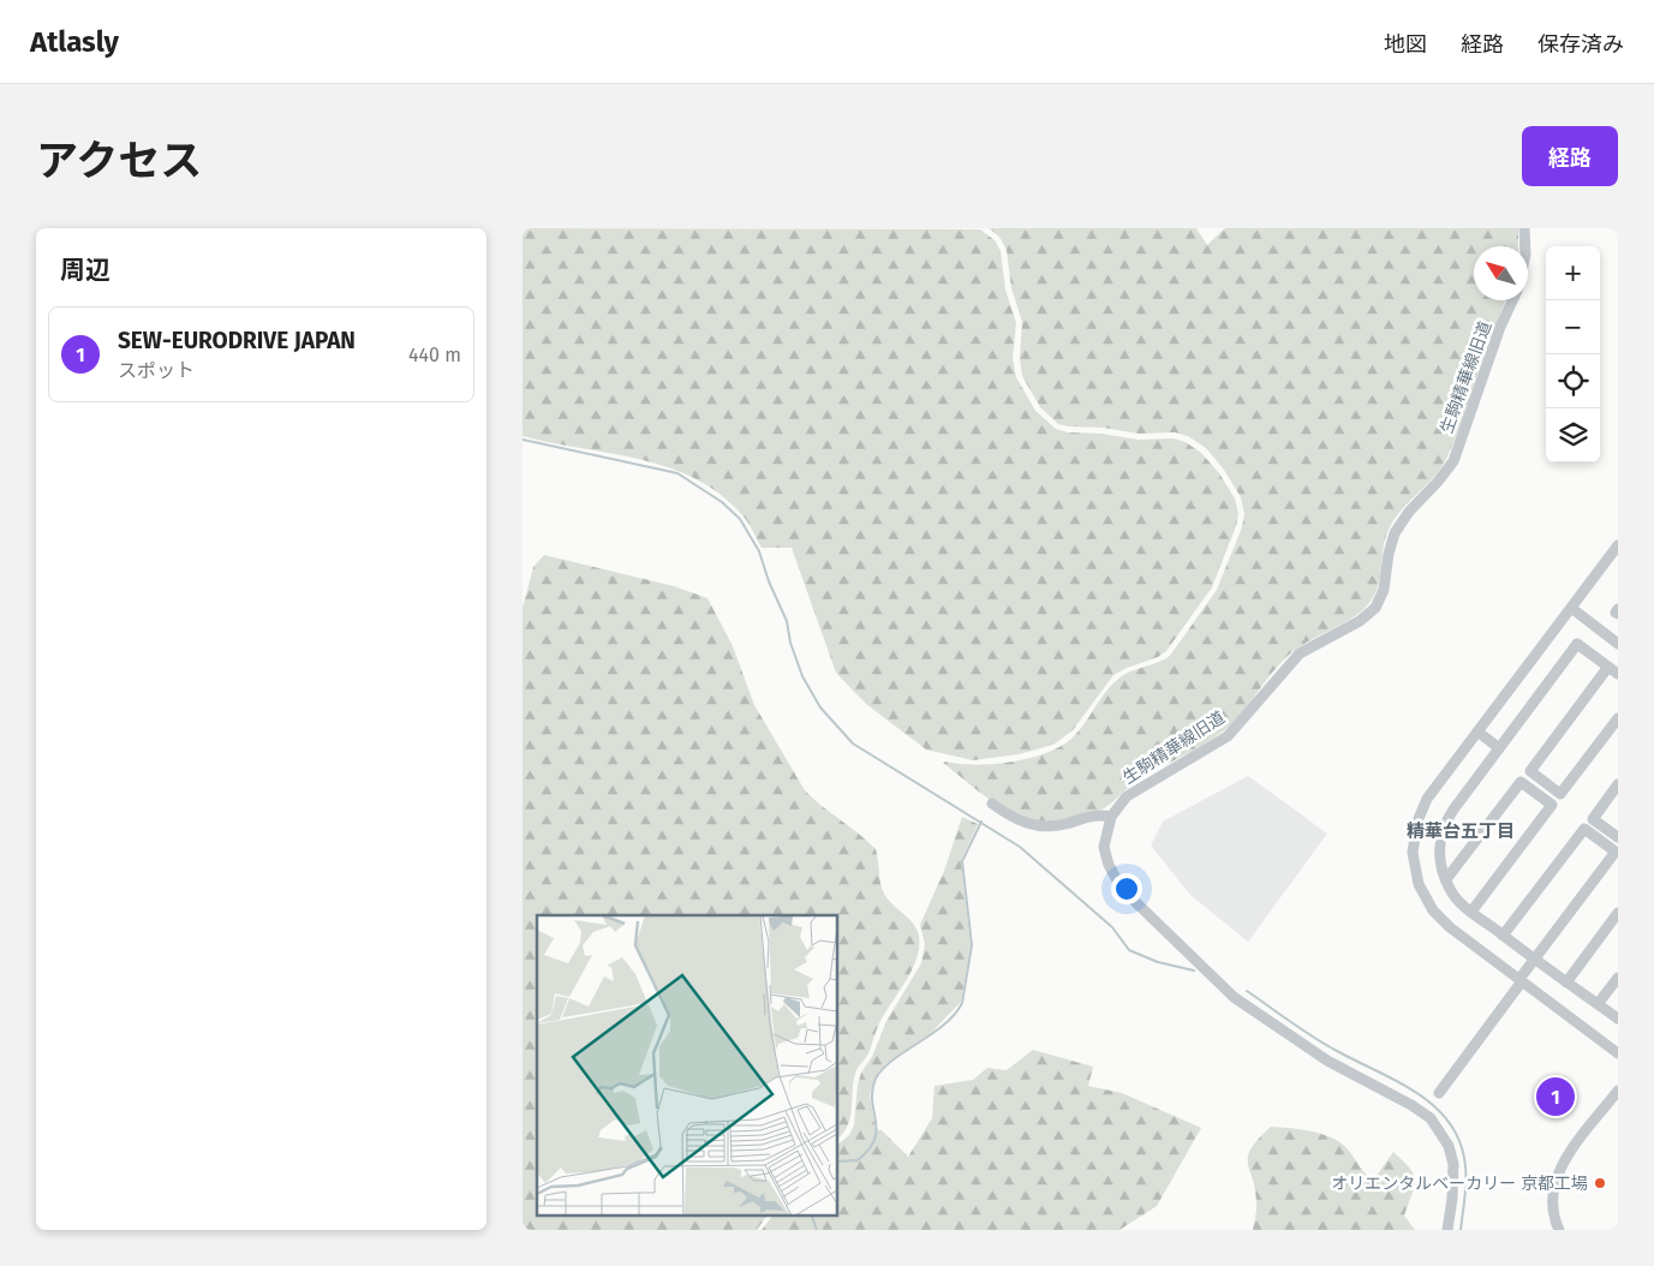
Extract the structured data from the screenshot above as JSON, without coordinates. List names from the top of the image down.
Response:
{
  "streets": {
    "street": ["生駒精華線旧道"]
  },
  "districts": ["精華台五丁目"],
  "places": ["オリエンタルベーカリー 京都工場"],
  "north": "top left",
  "page": {
    "header": "Atlasly",
    "nav": ["地図", "経路", "保存済み"],
    "title": "アクセス",
    "buttons": "経路",
    "heading": "周辺",
    "map_buttons": ["+", "−"],
    "list": [
      {
        "mark": "1",
        "name": "SEW-EURODRIVE JAPAN",
        "note": "スポット",
        "value": "440 m"
      }
    ],
    "pins": "1"
  }
}
